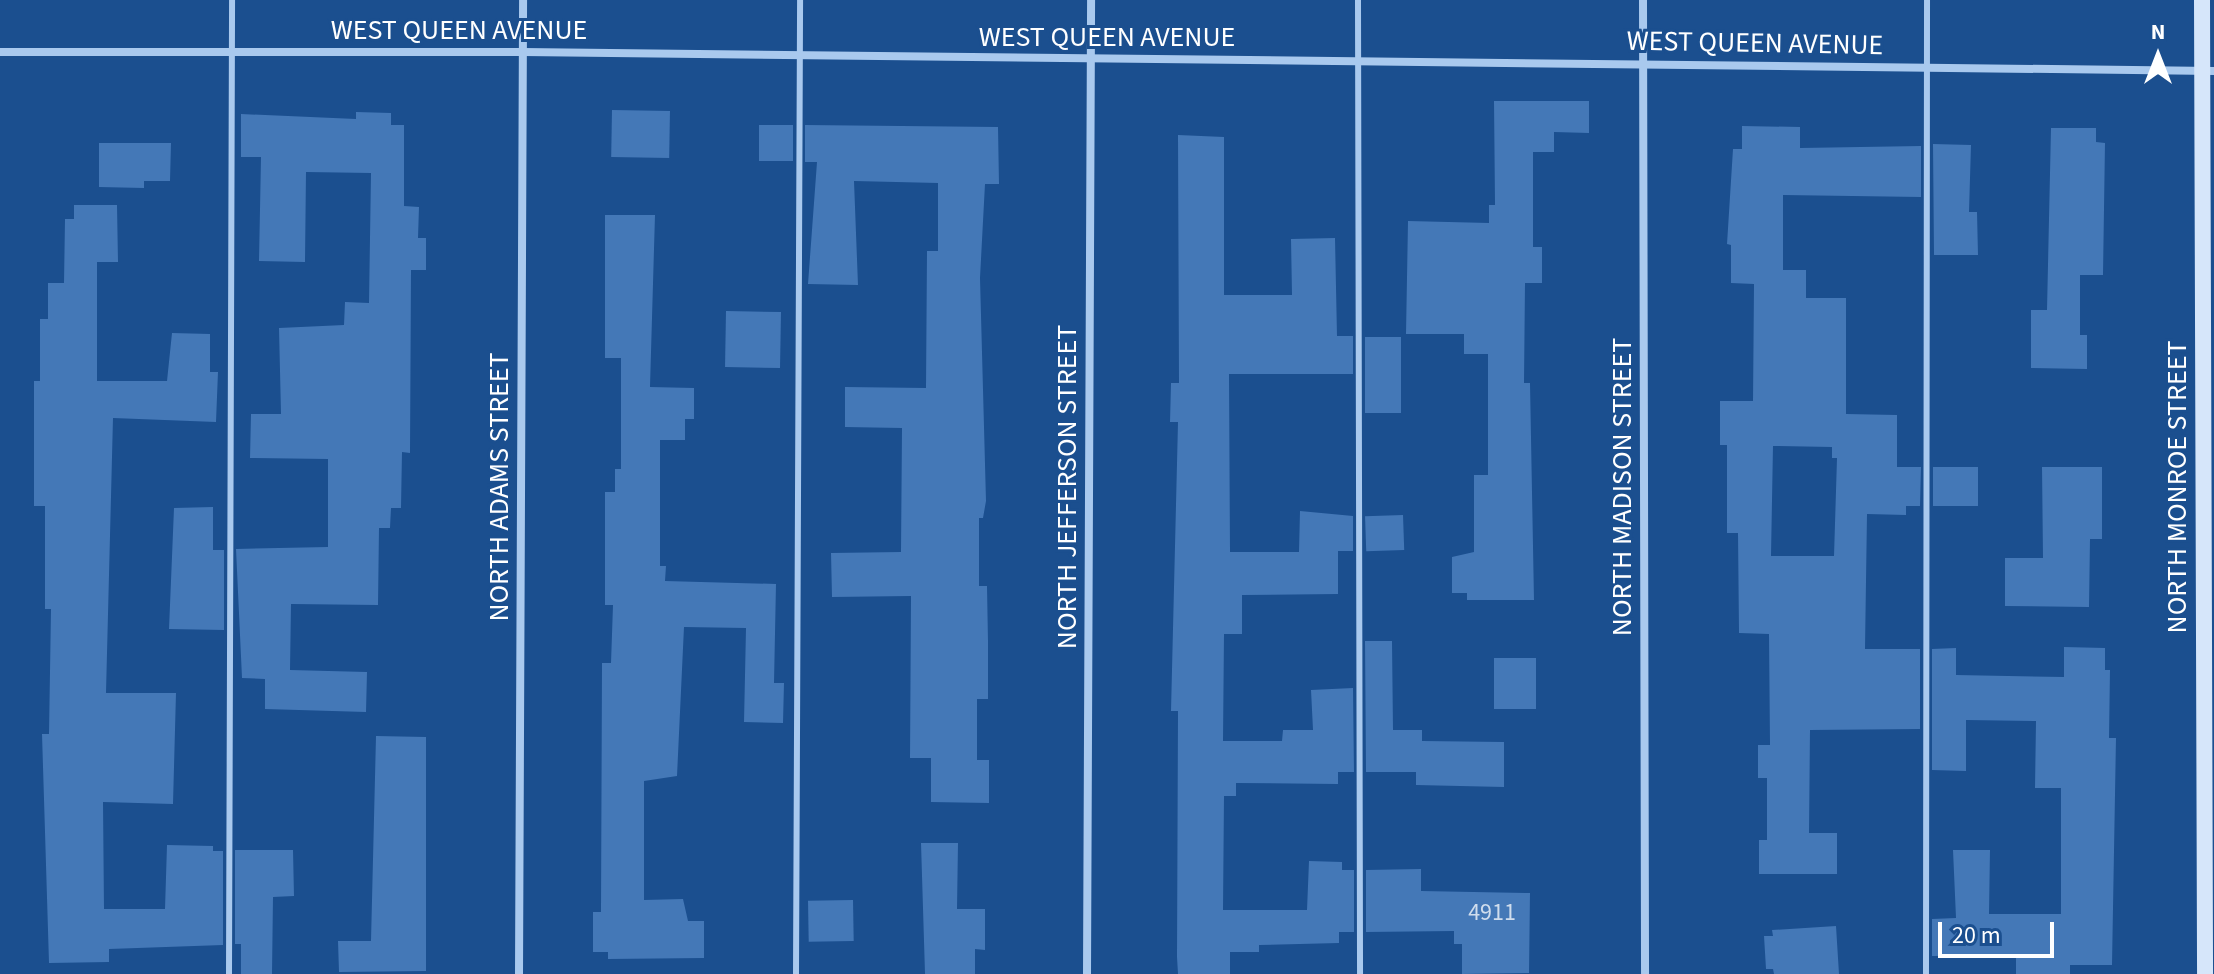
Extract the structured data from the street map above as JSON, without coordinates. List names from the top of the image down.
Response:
{
  "streets": {
    "main road": ["NORTH MONROE STREET"],
    "street": [
      "WEST QUEEN AVENUE",
      "NORTH ADAMS STREET",
      "NORTH JEFFERSON STREET",
      "NORTH MADISON STREET"
    ]
  },
  "crossings": [
    ["WEST QUEEN AVENUE", "NORTH ADAMS STREET"],
    ["WEST QUEEN AVENUE", "NORTH JEFFERSON STREET"],
    ["WEST QUEEN AVENUE", "NORTH MADISON STREET"],
    ["WEST QUEEN AVENUE", "NORTH MONROE STREET"]
  ],
  "house_numbers": ["4911"],
  "scale_bar": "20 m",
  "north": "top"
}
